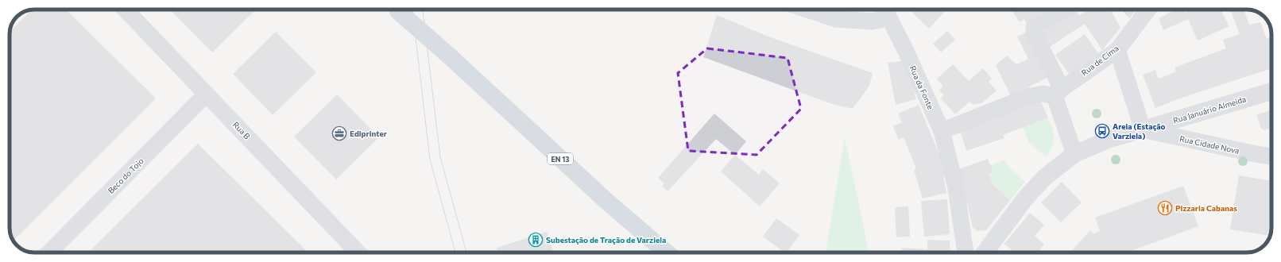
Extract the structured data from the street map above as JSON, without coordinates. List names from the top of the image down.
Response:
{
  "streets": {
    "main road": ["EN 13"],
    "street": [
      "Rua de Cima",
      "Rua da Fonte",
      "Rua Januário Almeida",
      "Rua B",
      "Rua Cidade Nova",
      "Beco do Tojo"
    ]
  },
  "crossings": [
    ["Rua Januário Almeida", "Rua Cidade Nova"],
    ["Rua B", "Beco do Tojo"]
  ],
  "places": {
    "bus stop": ["Areia (Estação Varziela)"],
    "office": ["Ediprinter"],
    "restaurant": ["Pizzaria Cabanas"],
    "building": ["Subestação de Tração de Varziela"]
  }
}
